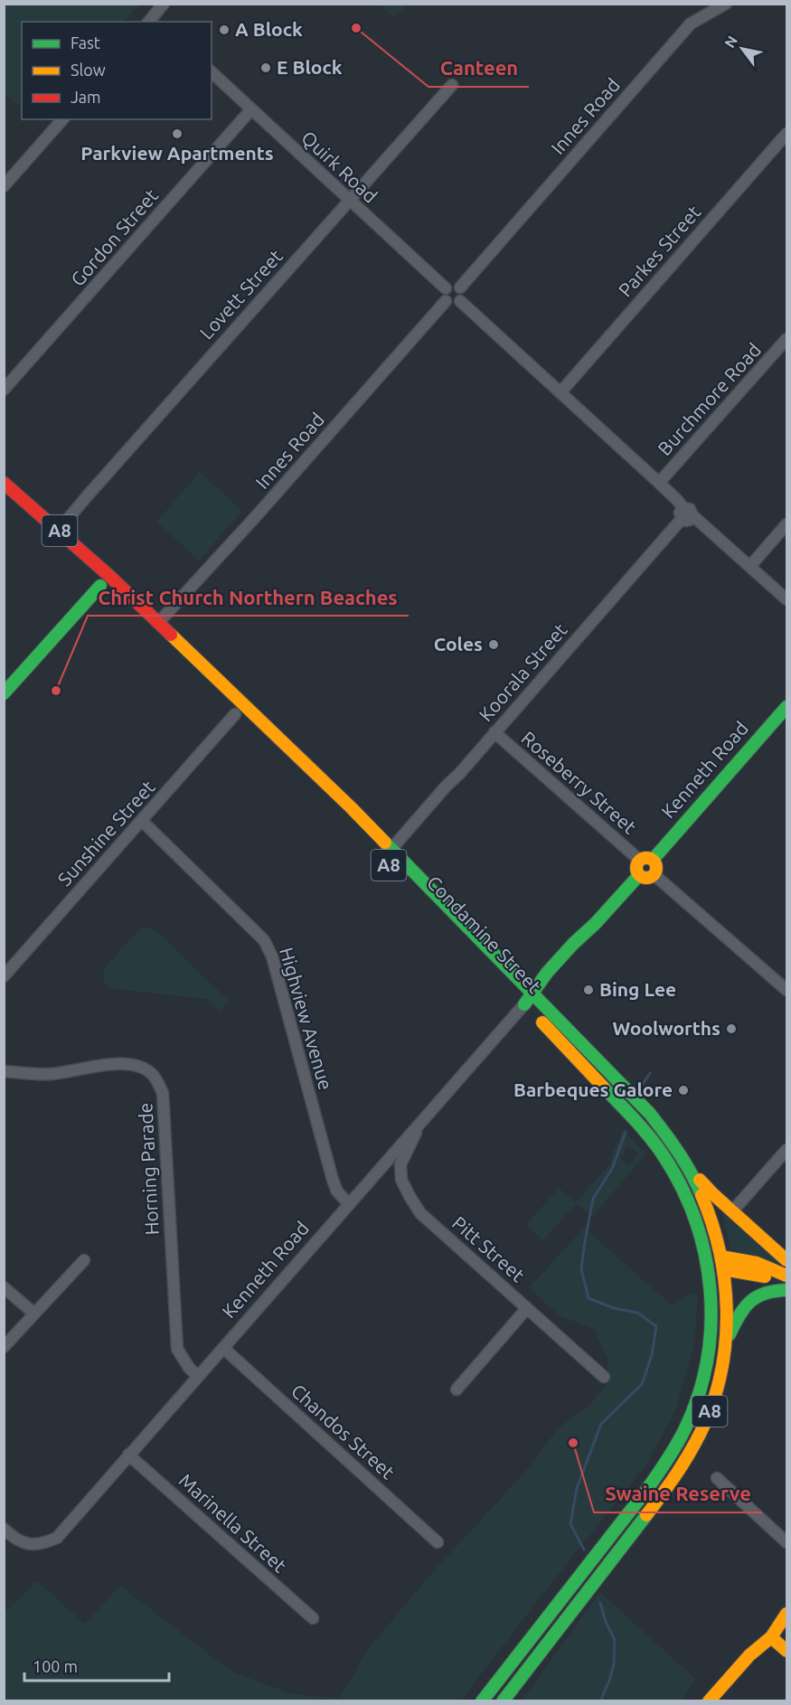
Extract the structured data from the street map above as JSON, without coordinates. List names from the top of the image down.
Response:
{
  "streets": {
    "main road": ["A8", "Kenneth Road", "Condamine Street"],
    "street": [
      "Innes Road",
      "Quirk Road",
      "Gordon Street",
      "Parkes Street",
      "Lovett Street",
      "Burchmore Road",
      "Koorala Street",
      "Roseberry Street",
      "Sunshine Street",
      "Highview Avenue",
      "Horning Parade",
      "Pitt Street",
      "Chandos Street",
      "Marinella Street"
    ]
  },
  "crossings": [
    ["Innes Road", "Quirk Road"],
    ["Innes Road", "Condamine Street"],
    ["Quirk Road", "Gordon Street"],
    ["Quirk Road", "Lovett Street"],
    ["Lovett Street", "Condamine Street"],
    ["A8", "Condamine Street"],
    ["Koorala Street", "Roseberry Street"],
    ["Koorala Street", "Condamine Street"],
    ["Kenneth Road", "Roseberry Street"],
    ["Kenneth Road", "Condamine Street"],
    ["Kenneth Road", "Highview Avenue"],
    ["Kenneth Road", "Horning Parade"],
    ["Kenneth Road", "Pitt Street"],
    ["Kenneth Road", "Chandos Street"],
    ["Kenneth Road", "Marinella Street"],
    ["Sunshine Street", "Highview Avenue"]
  ],
  "places": [
    "Canteen",
    "A Block",
    "E Block",
    "Parkview Apartments",
    "Coles",
    "Christ Church Northern Beaches",
    "Bing Lee",
    "Woolworths",
    "Barbeques Galore",
    "Swaine Reserve"
  ],
  "legend": ["Fast", "Slow", "Jam"],
  "scale_bar": "100 m",
  "north": "top left"
}
